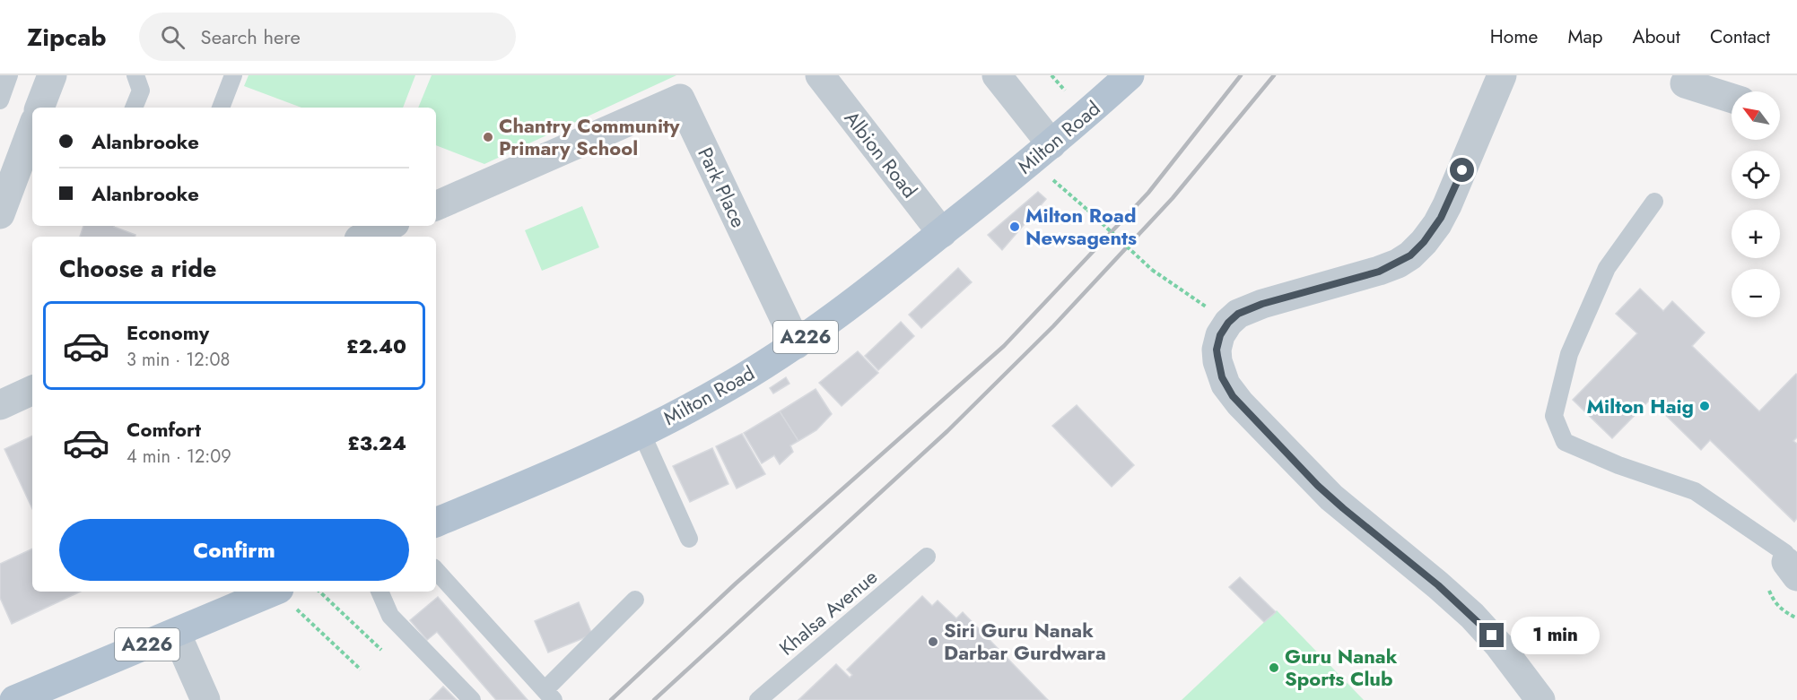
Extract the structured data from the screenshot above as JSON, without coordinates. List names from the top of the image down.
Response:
{
  "streets": {
    "main road": ["Milton Road", "A226"],
    "street": ["Albion Road", "Park Place"],
    "lane": ["Khalsa Avenue"]
  },
  "crossings": [
    ["Milton Road", "Albion Road"],
    ["Milton Road", "Park Place"]
  ],
  "places": [
    "Chantry Community Primary School",
    "Milton Road Newsagents",
    "Milton Haig",
    "Siri Guru Nanak Darbar Gurdwara",
    "Guru Nanak Sports Club"
  ],
  "north": "top left",
  "page": {
    "header": "Zipcab",
    "search": "Search here",
    "nav": [
      "Home",
      "Map",
      "About",
      "Contact"
    ],
    "map_buttons": ["+", "−"],
    "banner": ["Alanbrooke", "Alanbrooke"],
    "heading": "Choose a ride",
    "list": [
      {
        "name": "Economy",
        "note": "3 min · 12:08",
        "value": "£2.40"
      },
      {
        "name": "Comfort",
        "note": "4 min · 12:09",
        "value": "£3.24"
      }
    ],
    "buttons": "Confirm",
    "bubble": "1 min"
  }
}
